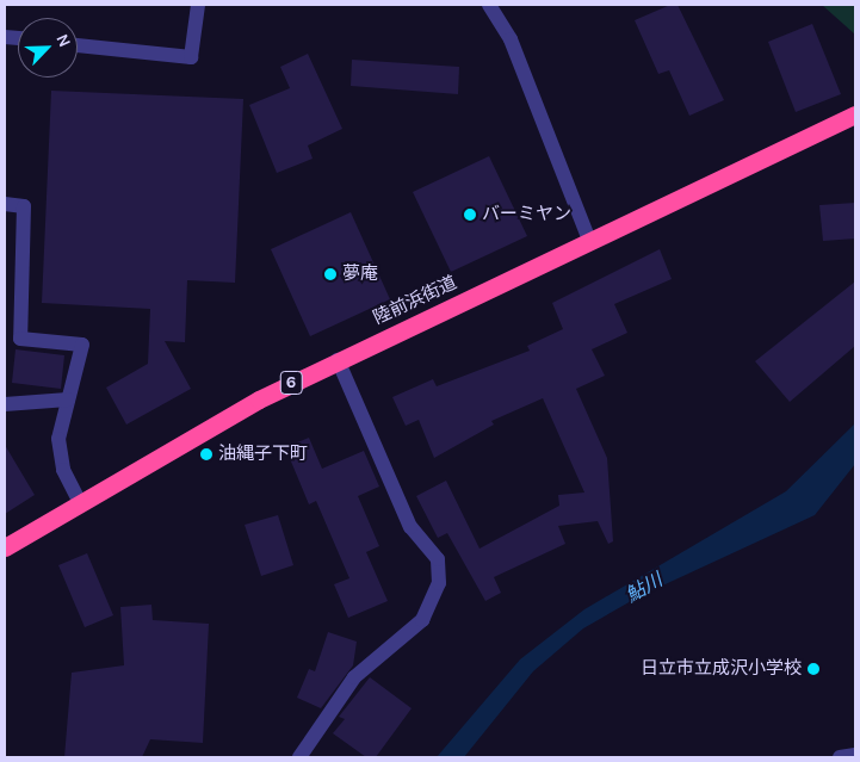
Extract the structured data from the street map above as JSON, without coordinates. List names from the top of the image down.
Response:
{
  "streets": {
    "highway": ["陸前浜街道", "6"]
  },
  "water": ["鮎川"],
  "places": [
    "バーミヤン",
    "夢庵",
    "油縄子下町",
    "日立市立成沢小学校"
  ],
  "north": "top right"
}
